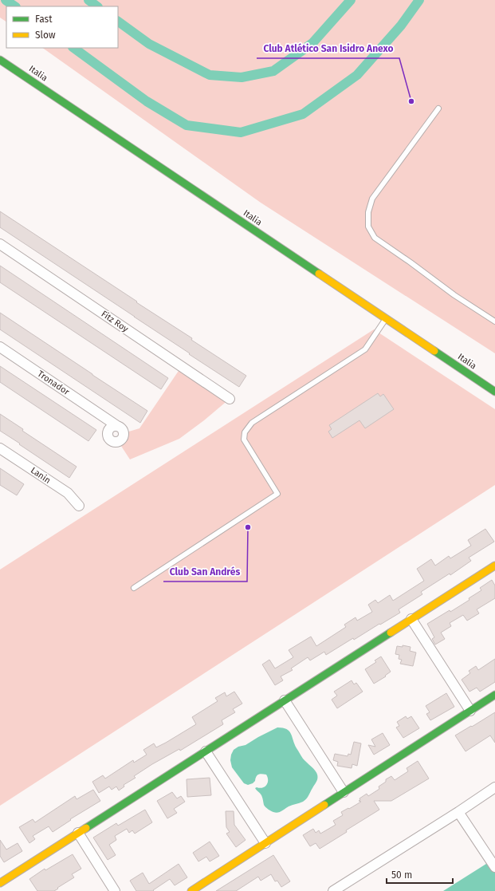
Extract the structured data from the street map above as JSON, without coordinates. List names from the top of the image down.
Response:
{
  "streets": {
    "street": [
      "Italia",
      "Fitz Roy",
      "Tronador",
      "Lanin"
    ]
  },
  "places": ["Club Atlético San Isidro Anexo", "Club San Andrés"],
  "legend": ["Fast", "Slow"],
  "scale_bar": "50 m"
}
